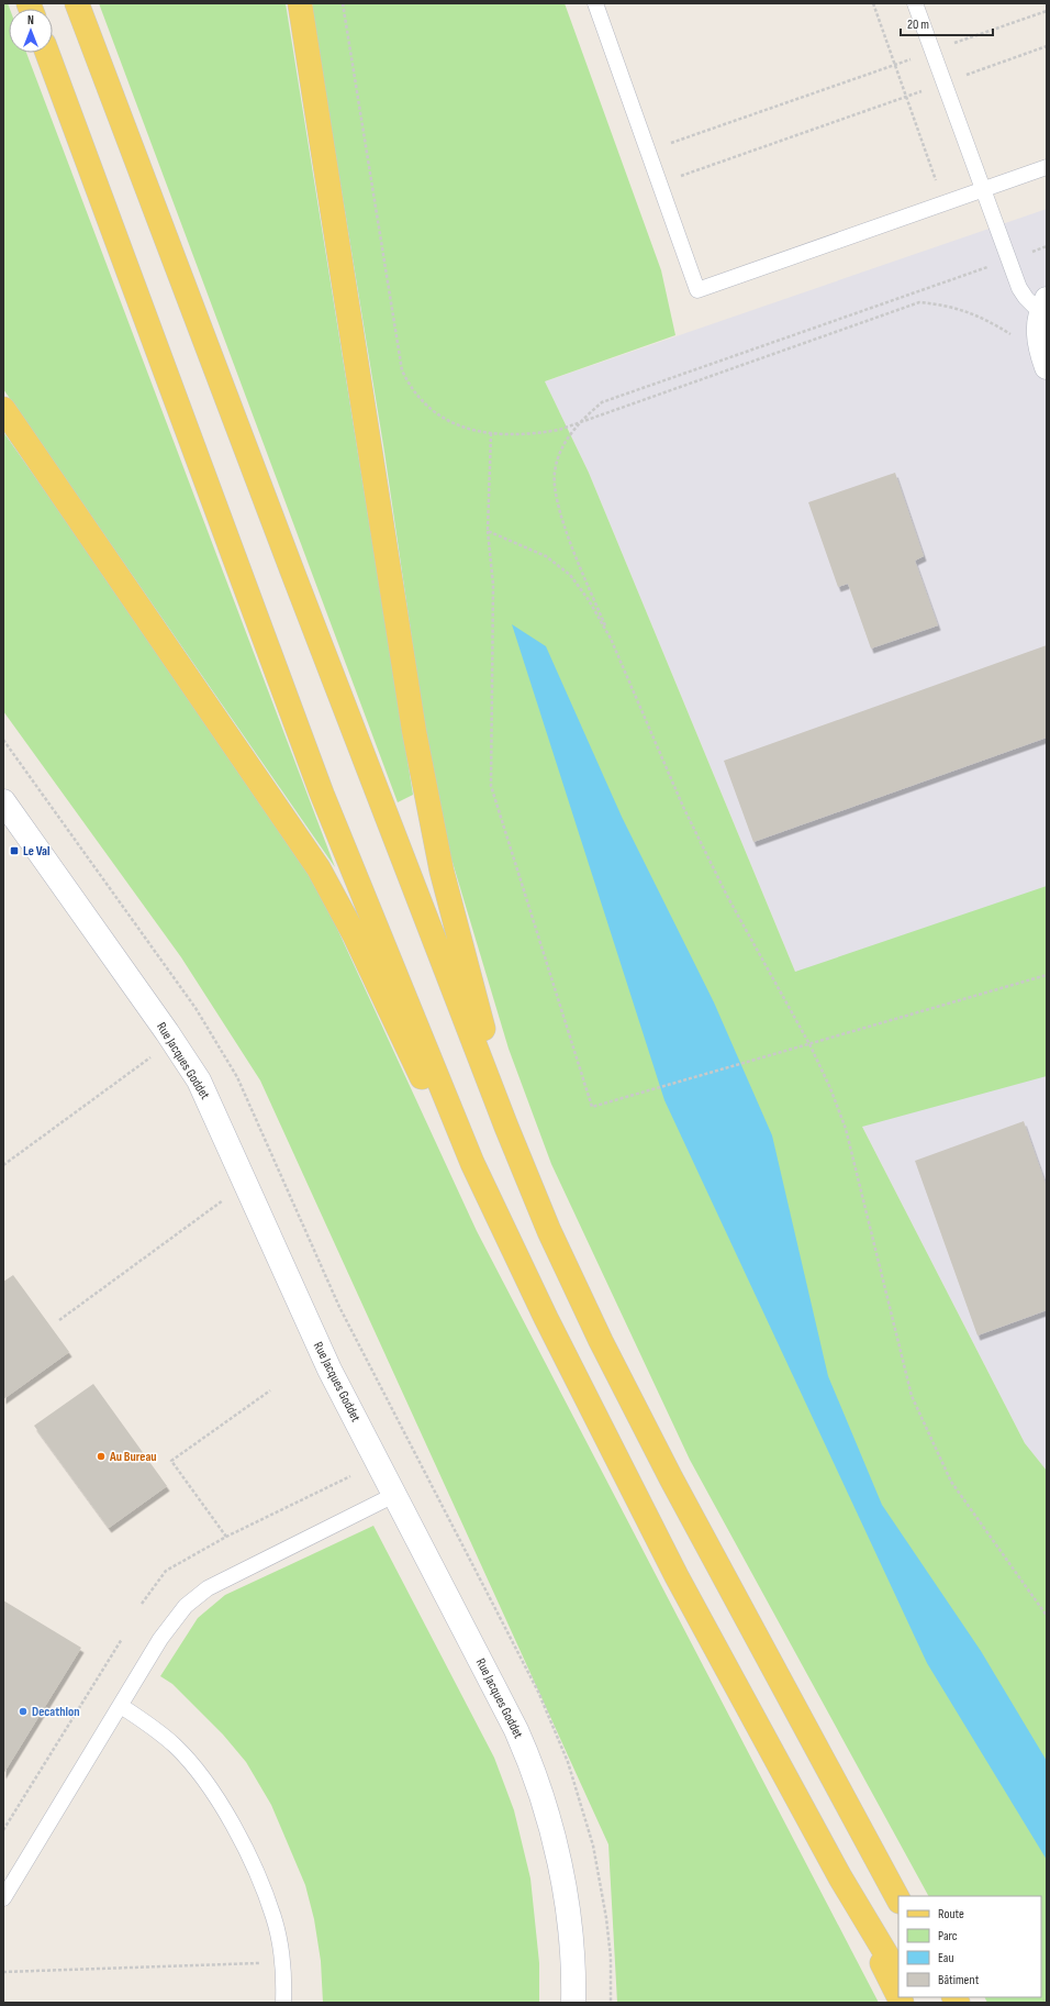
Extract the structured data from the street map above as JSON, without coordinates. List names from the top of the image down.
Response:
{
  "streets": {
    "street": ["Rue Jacques Goddet"]
  },
  "places": {
    "transit": ["Le Val"],
    "other": ["Au Bureau", "Decathlon"]
  },
  "legend": [
    "Route",
    "Parc",
    "Eau",
    "Bâtiment"
  ],
  "scale_bar": "20 m",
  "north": "top"
}
